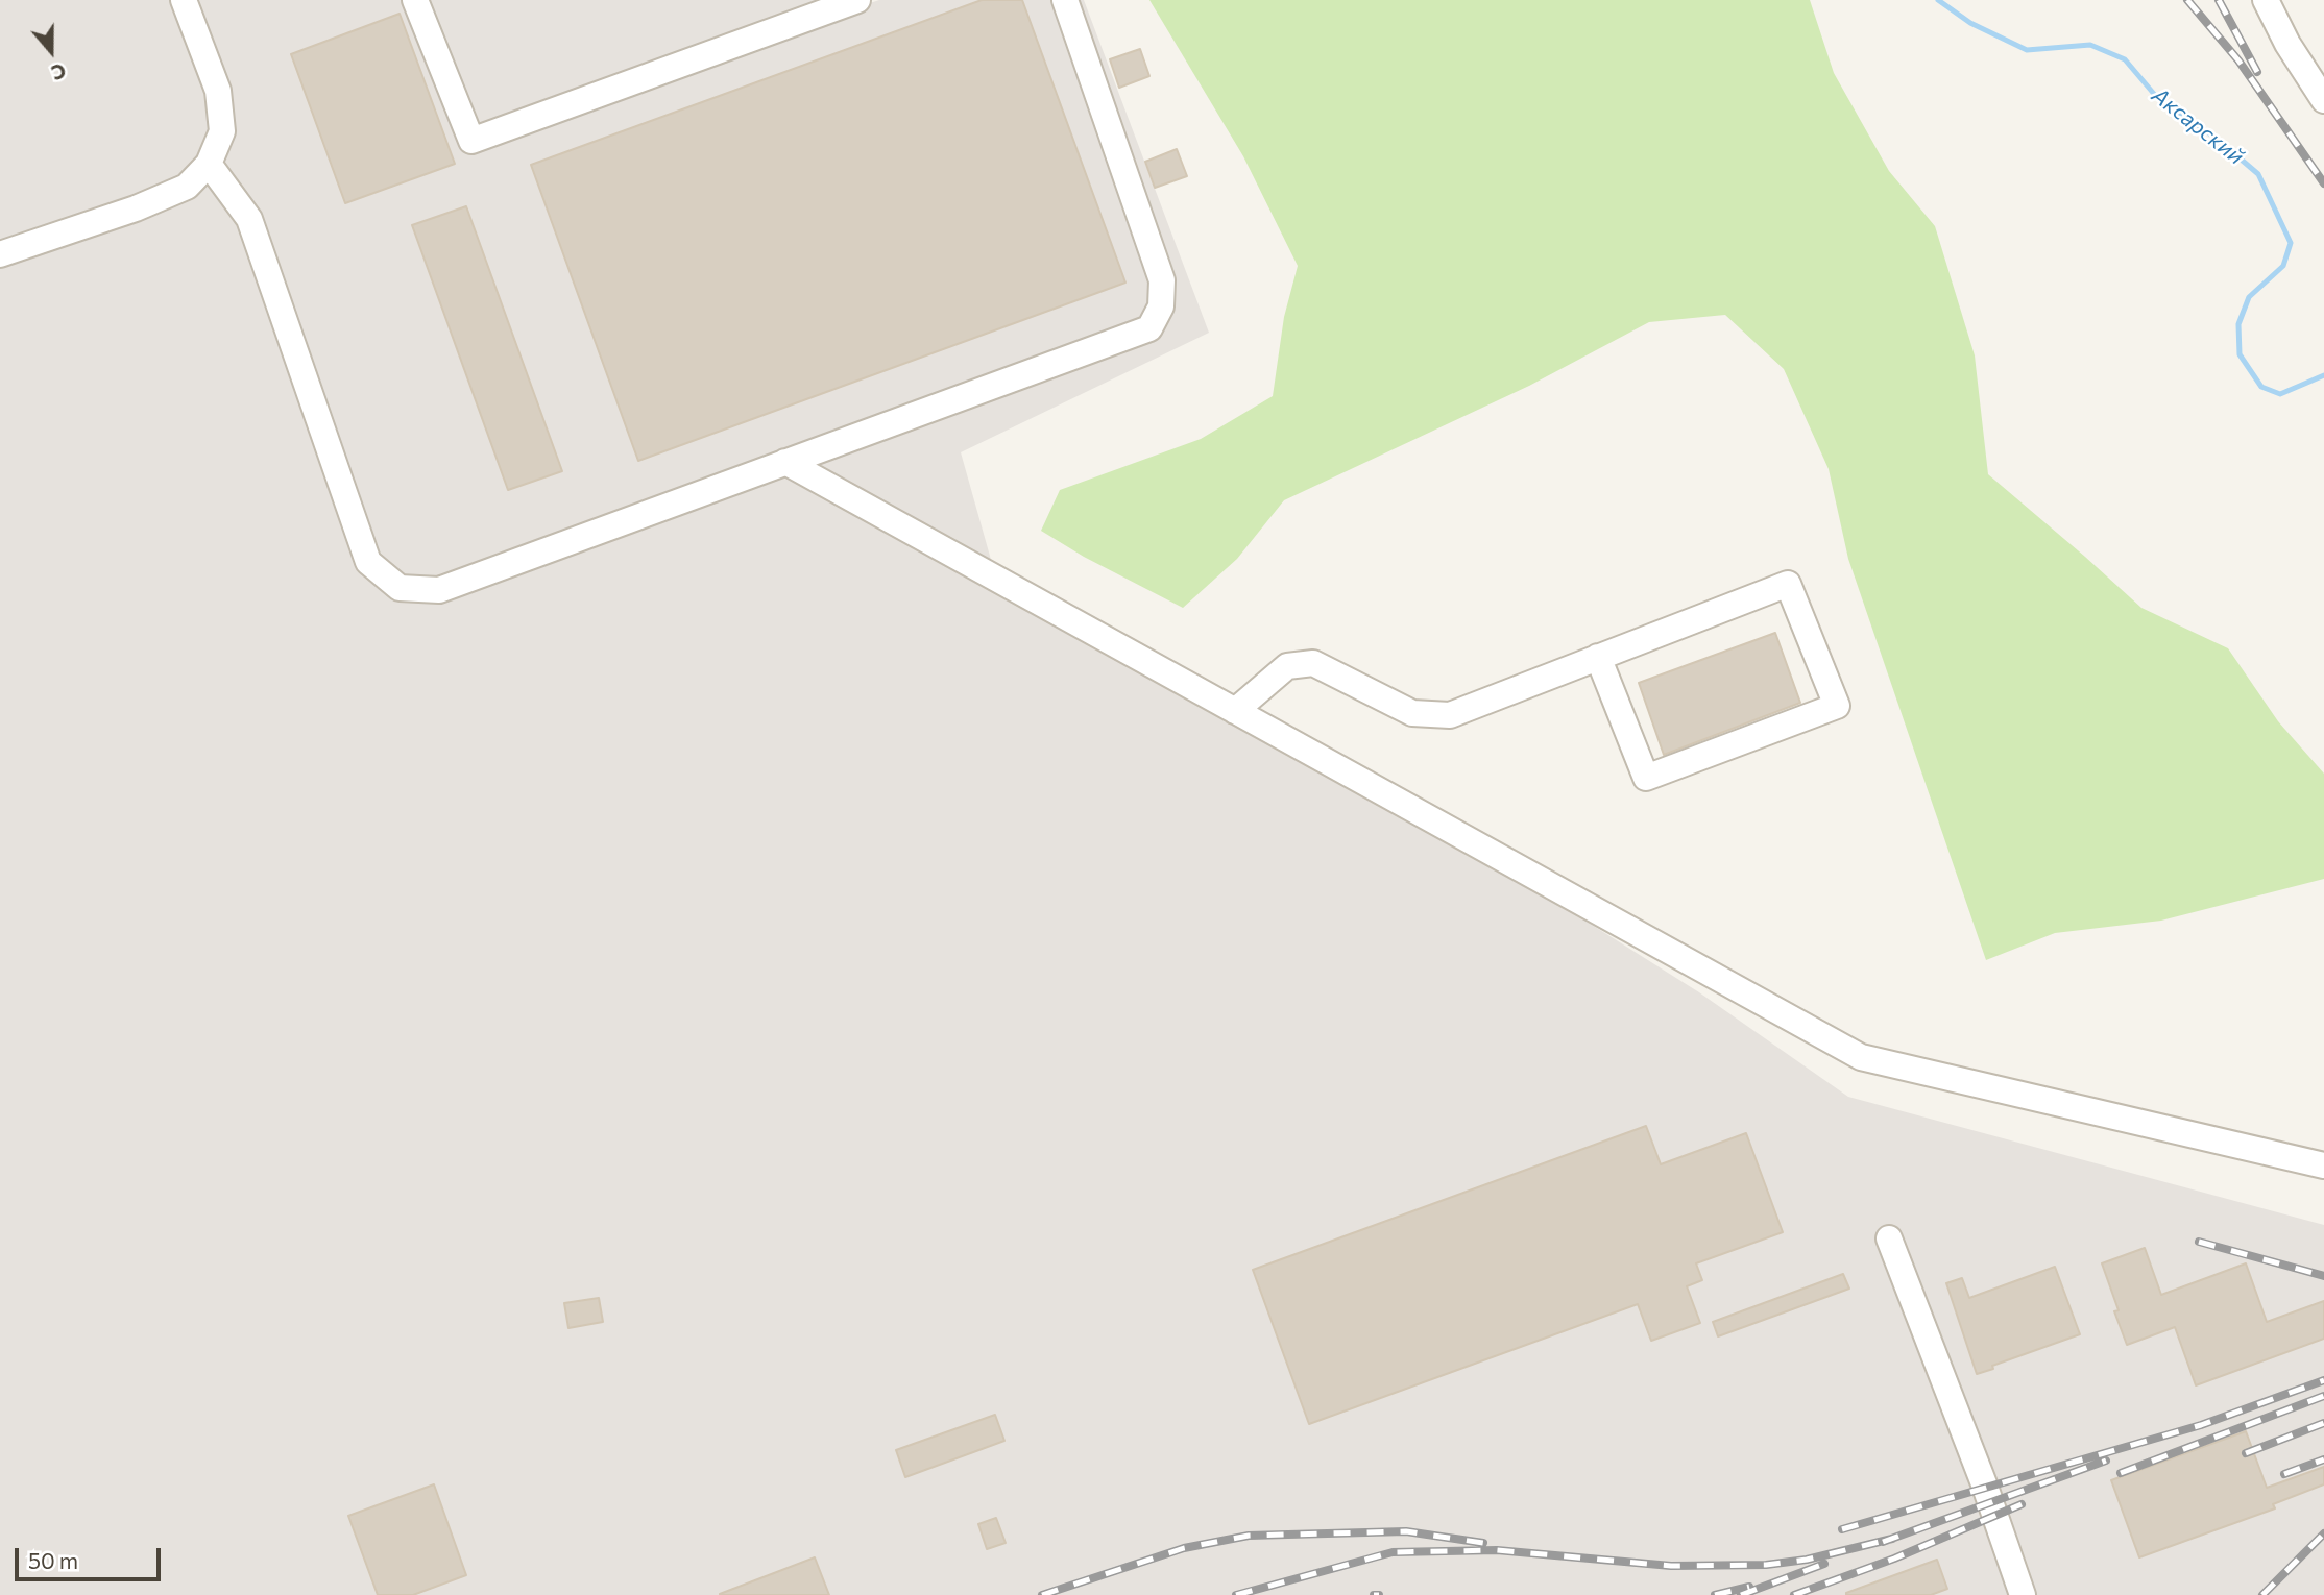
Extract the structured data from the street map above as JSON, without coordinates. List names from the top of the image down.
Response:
{
  "water": ["Аксарский"],
  "scale_bar": "50 m",
  "north": "bottom"
}
